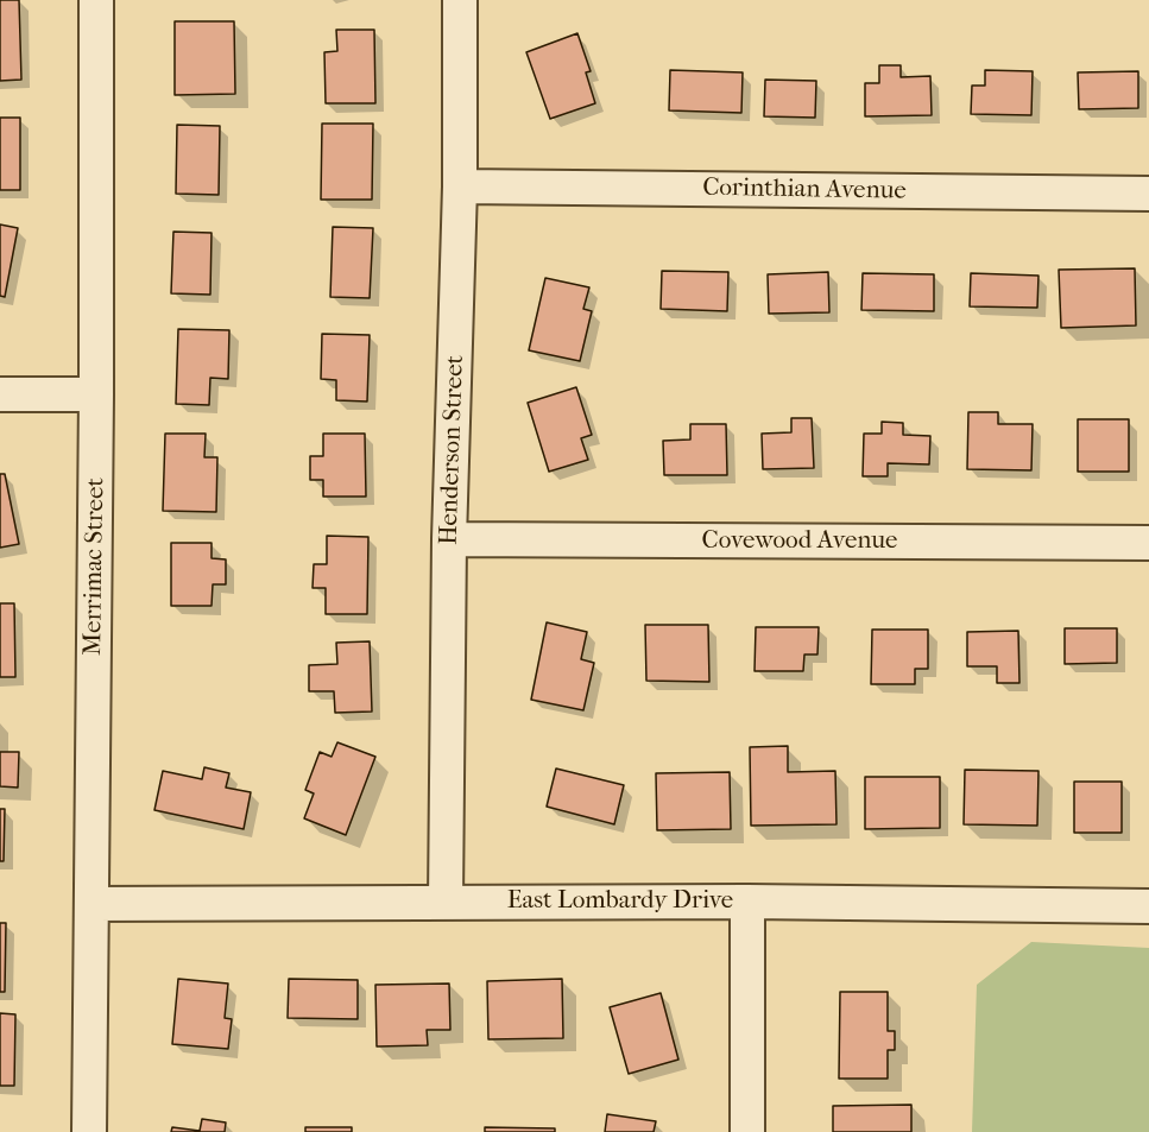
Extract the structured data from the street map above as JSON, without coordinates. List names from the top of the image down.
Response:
{
  "streets": {
    "street": [
      "Corinthian Avenue",
      "Henderson Street",
      "Covewood Avenue",
      "Merrimac Street",
      "East Lombardy Drive"
    ]
  },
  "crossings": [
    ["Corinthian Avenue", "Henderson Street"],
    ["Henderson Street", "Covewood Avenue"],
    ["Henderson Street", "East Lombardy Drive"],
    ["Merrimac Street", "East Lombardy Drive"]
  ]
}
